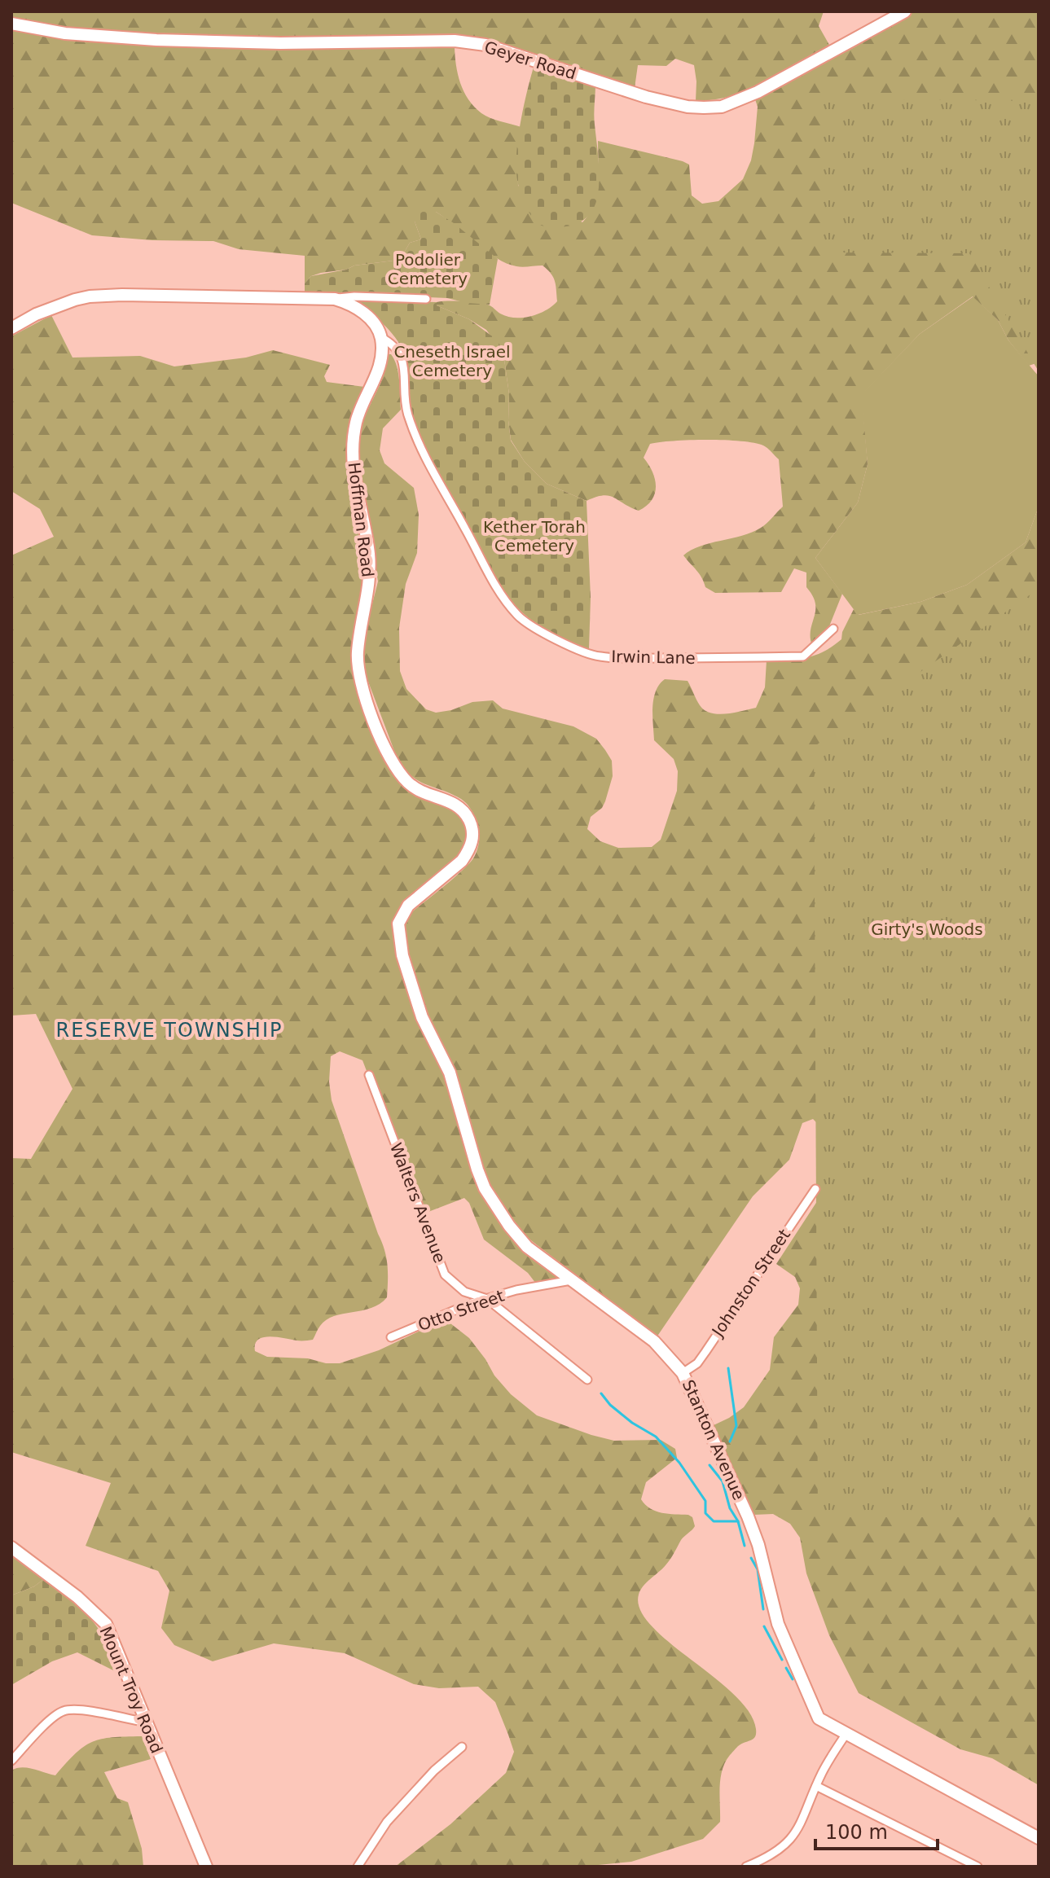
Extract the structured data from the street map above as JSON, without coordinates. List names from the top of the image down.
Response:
{
  "streets": {
    "street": [
      "Geyer Road",
      "Hoffman Road",
      "Irwin Lane",
      "Walters Avenue",
      "Johnston Street",
      "Otto Street",
      "Stanton Avenue",
      "Mount Troy Road"
    ]
  },
  "crossings": [
    ["Hoffman Road", "Irwin Lane"],
    ["Hoffman Road", "Stanton Avenue"],
    ["Walters Avenue", "Otto Street"],
    ["Johnston Street", "Stanton Avenue"],
    ["Otto Street", "Stanton Avenue"]
  ],
  "districts": ["RESERVE TOWNSHIP"],
  "parks": [
    "Podolier Cemetery",
    "Cneseth Israel Cemetery",
    "Kether Torah Cemetery",
    "Girty's Woods"
  ],
  "scale_bar": "100 m"
}
